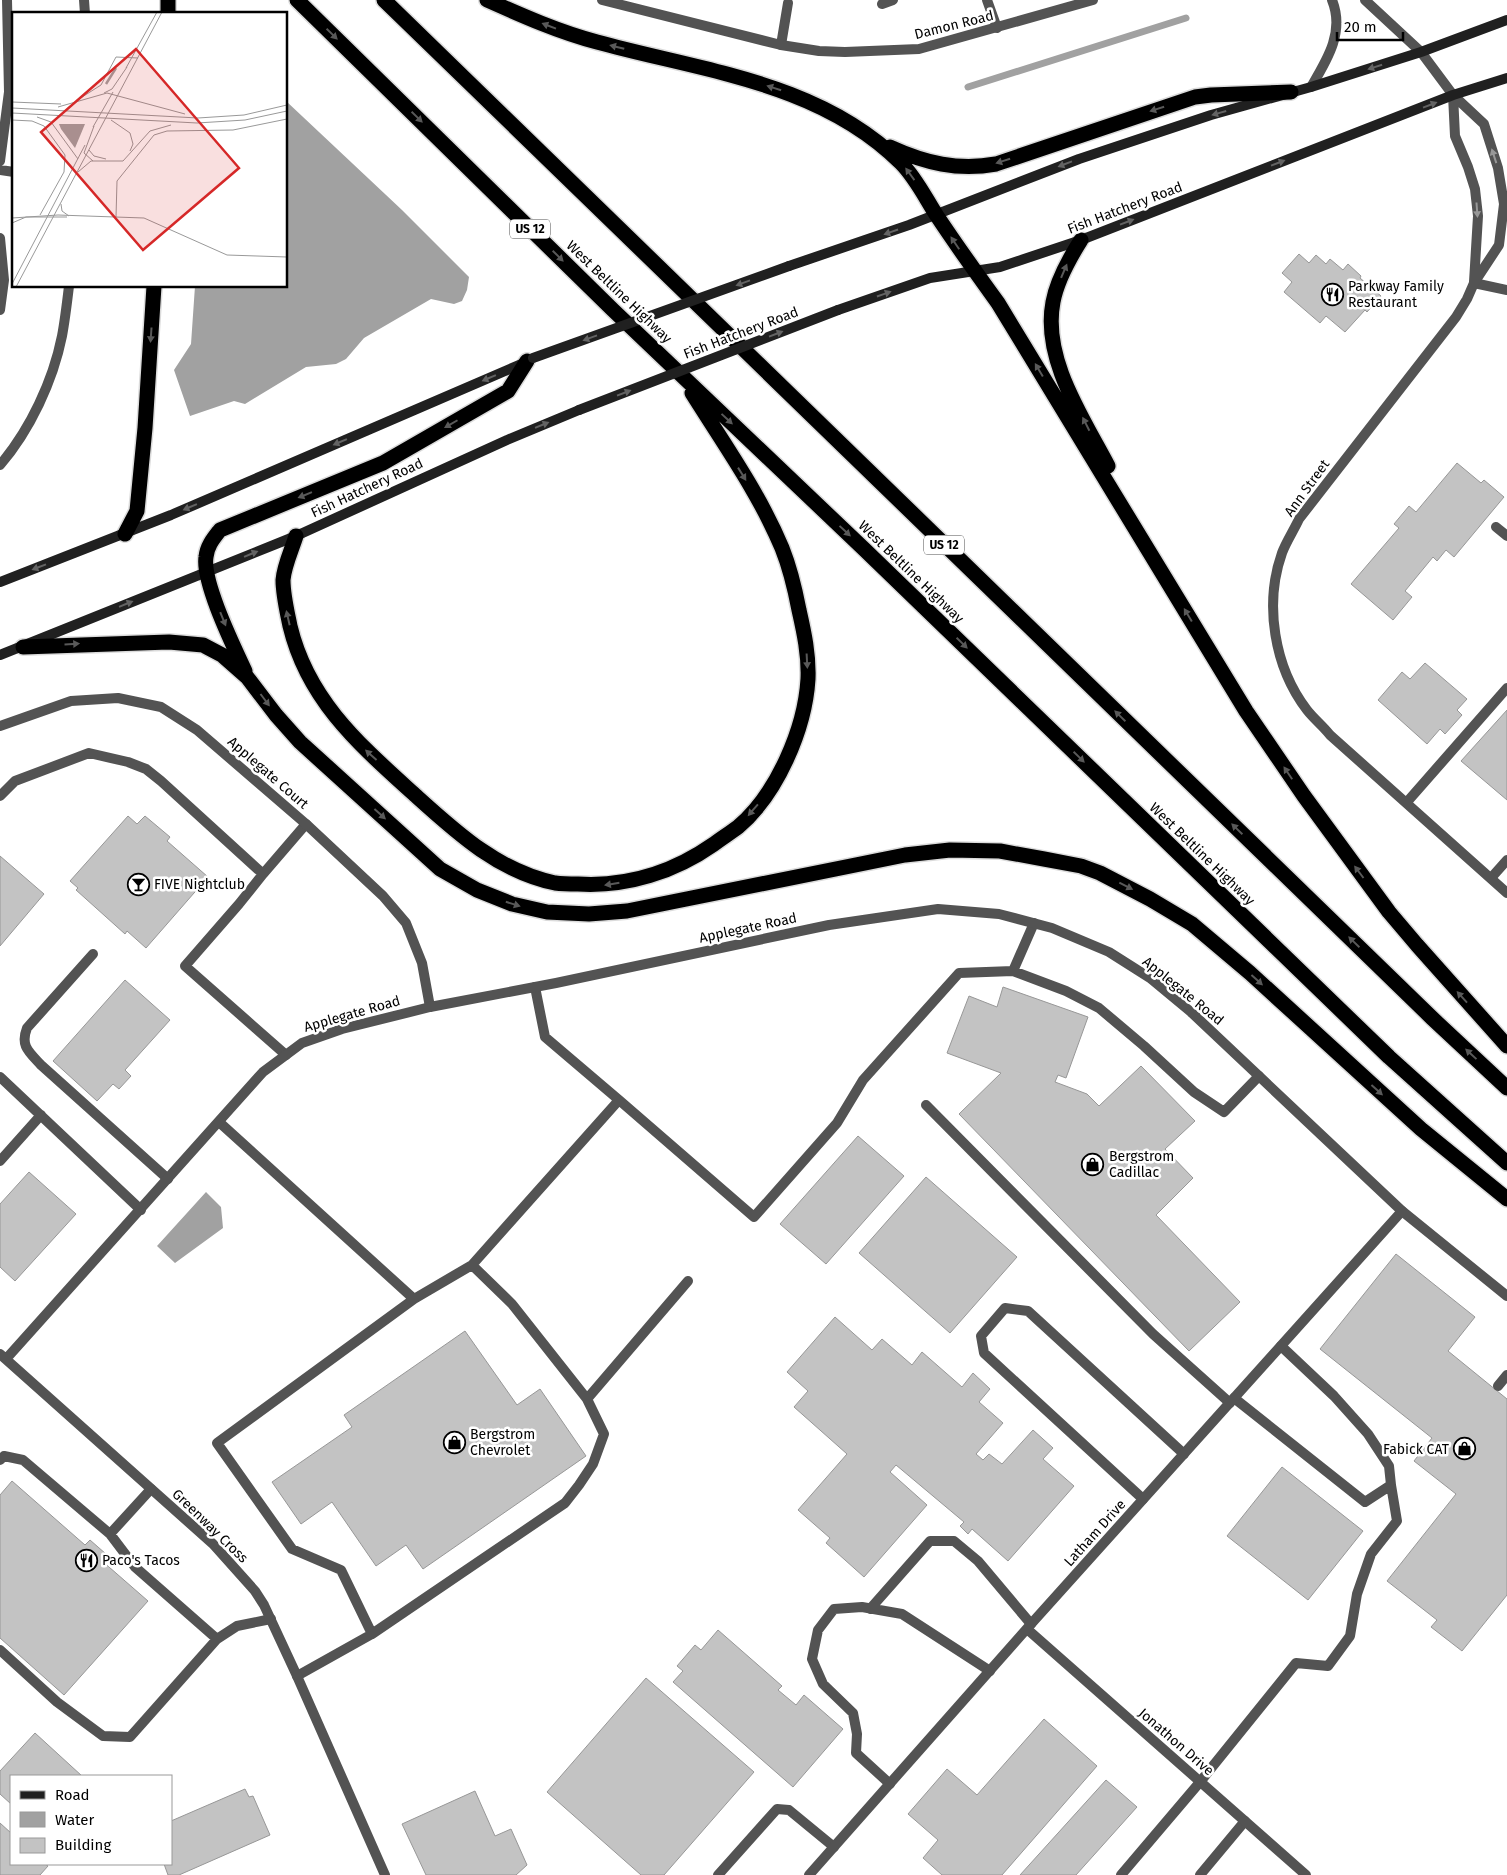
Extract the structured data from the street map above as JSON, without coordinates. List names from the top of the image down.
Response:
{
  "streets": {
    "highway": ["US 12", "West Beltline Highway"],
    "main road": ["Fish Hatchery Road"],
    "street": [
      "Damon Road",
      "Ann Street",
      "Applegate Court",
      "Applegate Road",
      "Greenway Cross",
      "Latham Drive",
      "Jonathon Drive"
    ]
  },
  "crossings": [
    ["Fish Hatchery Road", "Ann Street"],
    ["Applegate Court", "Applegate Road"],
    ["Applegate Road", "Greenway Cross"],
    ["Applegate Road", "Latham Drive"],
    ["Latham Drive", "Jonathon Drive"]
  ],
  "places": {
    "restaurant": ["Parkway Family Restaurant", "Paco's Tacos"],
    "bar": ["FIVE Nightclub"],
    "shop": ["Bergstrom Cadillac", "Bergstrom Chevrolet", "Fabick CAT"]
  },
  "legend": ["Road", "Water", "Building"],
  "scale_bar": "20 m"
}
